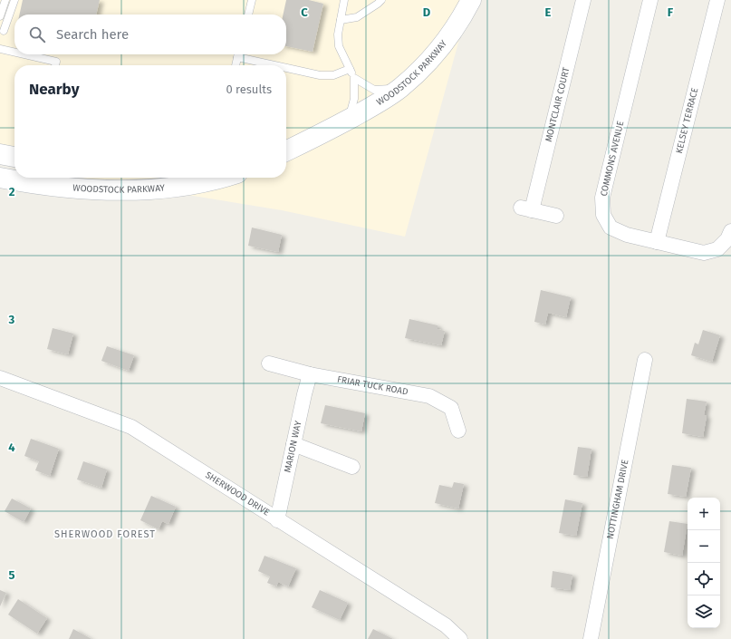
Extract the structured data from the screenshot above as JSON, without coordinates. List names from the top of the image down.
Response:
{
  "streets": {
    "main road": ["WOODSTOCK PARKWAY"],
    "street": [
      "MONTCLAIR COURT",
      "KELSEY TERRACE",
      "COMMONS AVENUE",
      "FRIAR TUCK ROAD",
      "MARION WAY",
      "SHERWOOD DRIVE",
      "NOTTINGHAM DRIVE"
    ]
  },
  "crossings": [
    ["KELSEY TERRACE", "COMMONS AVENUE"],
    ["FRIAR TUCK ROAD", "MARION WAY"],
    ["MARION WAY", "SHERWOOD DRIVE"]
  ],
  "districts": ["SHERWOOD FOREST"],
  "page": {
    "search": "Search here",
    "heading": ["Nearby", "0 results"],
    "map_buttons": ["+", "−"]
  },
  "grid": {
    "columns": [
      "C",
      "D",
      "E",
      "F"
    ],
    "rows": [
      "2",
      "3",
      "4",
      "5"
    ]
  }
}
